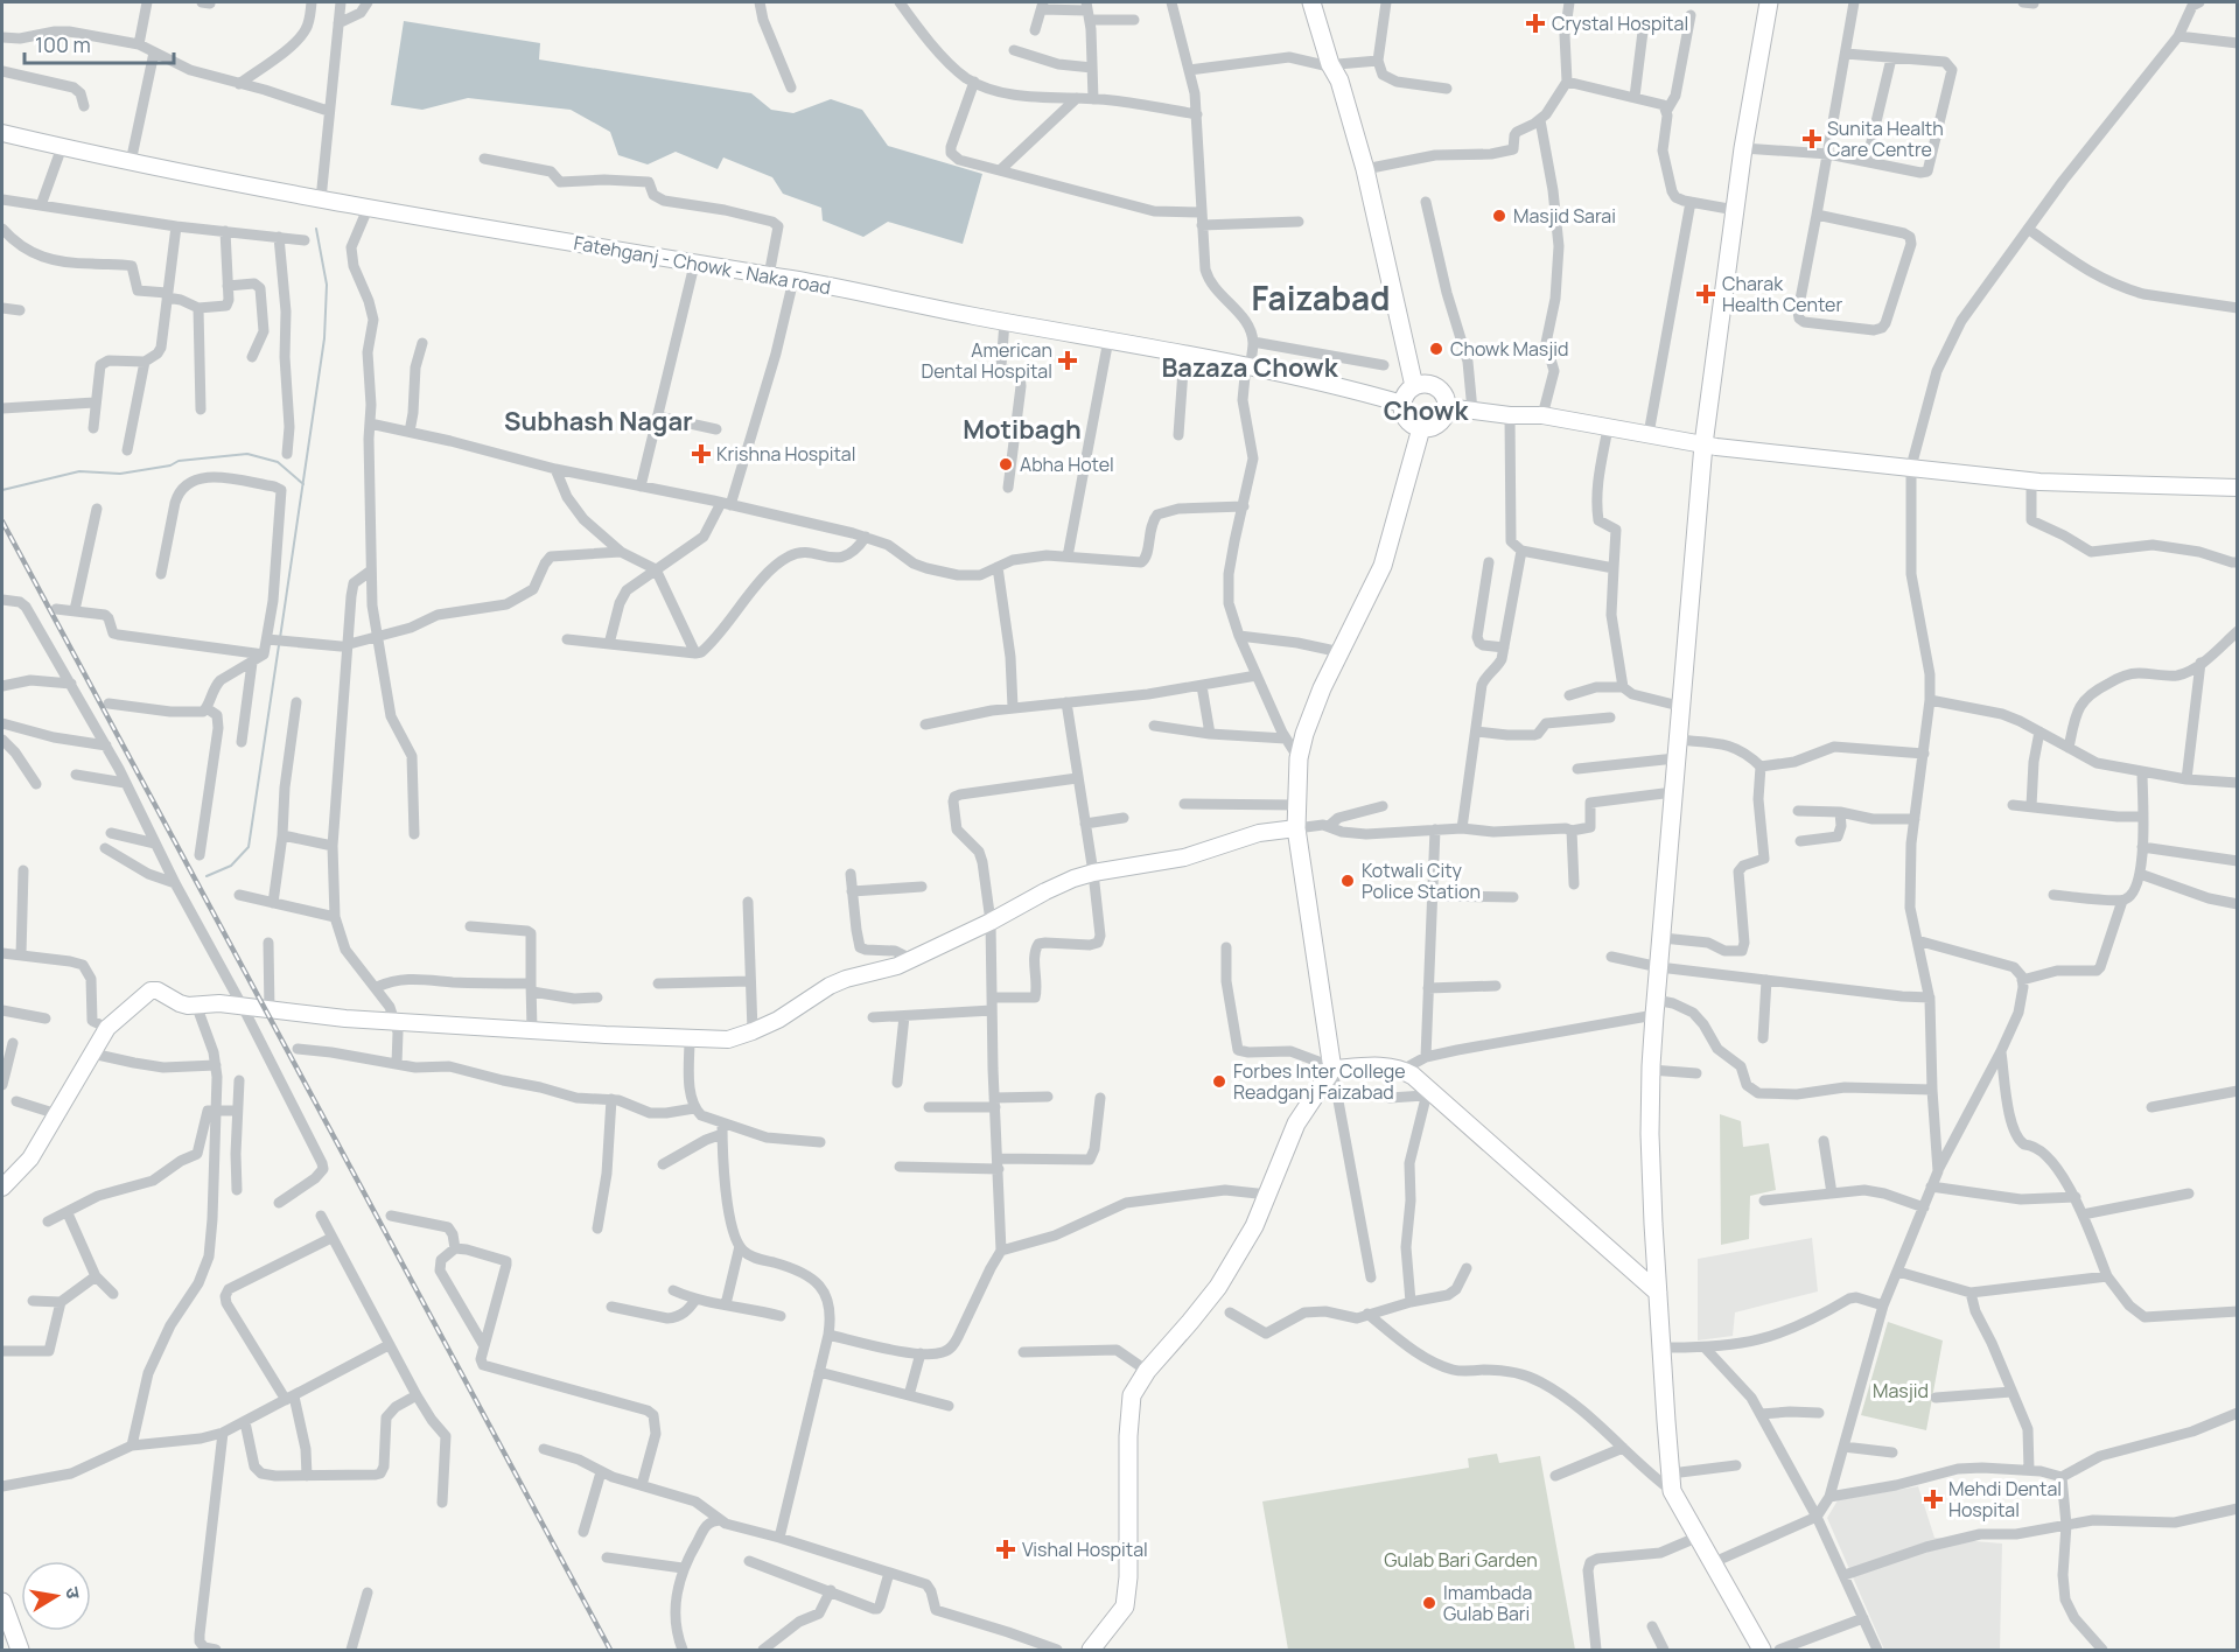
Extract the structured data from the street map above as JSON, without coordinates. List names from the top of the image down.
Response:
{
  "streets": {
    "street": ["Fatehganj - Chowk - Naka road"]
  },
  "districts": [
    "Faizabad",
    "Bazaza Chowk",
    "Chowk",
    "Subhash Nagar",
    "Motibagh"
  ],
  "parks": ["Masjid", "Gulab Bari Garden"],
  "places": {
    "health": [
      "Crystal Hospital",
      "Sunita Health Care Centre",
      "Charak Health Center",
      "American Dental Hospital",
      "Krishna Hospital",
      "Mehdi Dental Hospital",
      "Vishal Hospital"
    ],
    "other": [
      "Masjid Sarai",
      "Chowk Masjid",
      "Abha Hotel",
      "Kotwali City Police Station",
      "Forbes Inter College Readganj Faizabad",
      "Imambada Gulab Bari"
    ]
  },
  "scale_bar": "100 m",
  "north": "right"
}
